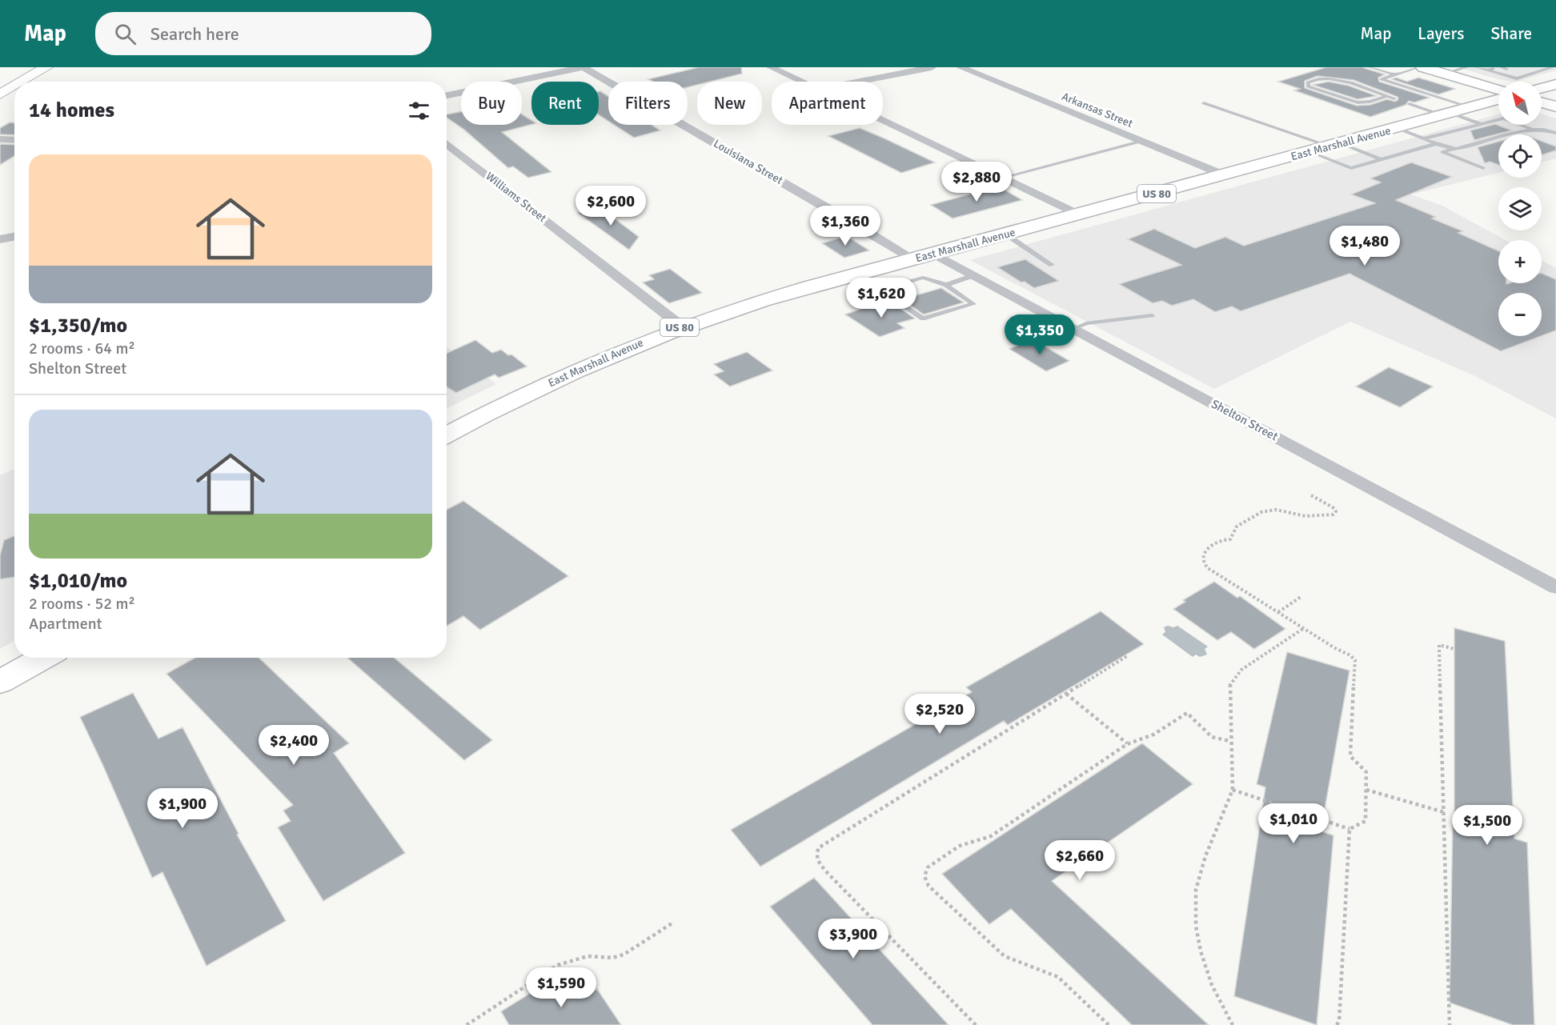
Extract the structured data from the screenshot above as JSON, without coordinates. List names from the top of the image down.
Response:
{
  "streets": {
    "main road": ["East Marshall Avenue", "US 80"],
    "street": [
      "Arkansas Street",
      "Louisiana Street",
      "Williams Street",
      "Shelton Street"
    ]
  },
  "crossings": [
    ["Arkansas Street", "East Marshall Avenue"],
    ["East Marshall Avenue", "Louisiana Street"],
    ["East Marshall Avenue", "Williams Street"],
    ["East Marshall Avenue", "Shelton Street"]
  ],
  "north": "top left",
  "page": {
    "header": "Map",
    "search": "Search here",
    "nav": ["Map", "Layers", "Share"],
    "map_buttons": ["+", "−"],
    "chip": [
      "Buy",
      "Rent",
      "Filters",
      "New",
      "Apartment"
    ],
    "heading": "14 homes",
    "list": [
      {
        "name": "$1,350/mo",
        "note": "2 rooms · 64 m² · Shelton Street"
      },
      {
        "name": "$1,010/mo",
        "note": "2 rooms · 52 m² · Apartment"
      }
    ],
    "price": [
      "$2,880",
      "$2,600",
      "$1,360",
      "$1,480",
      "$1,620",
      "$1,350",
      "$2,520",
      "$2,400",
      "$1,900",
      "$1,010",
      "$1,500",
      "$2,660",
      "$3,900",
      "$1,590"
    ]
  }
}
